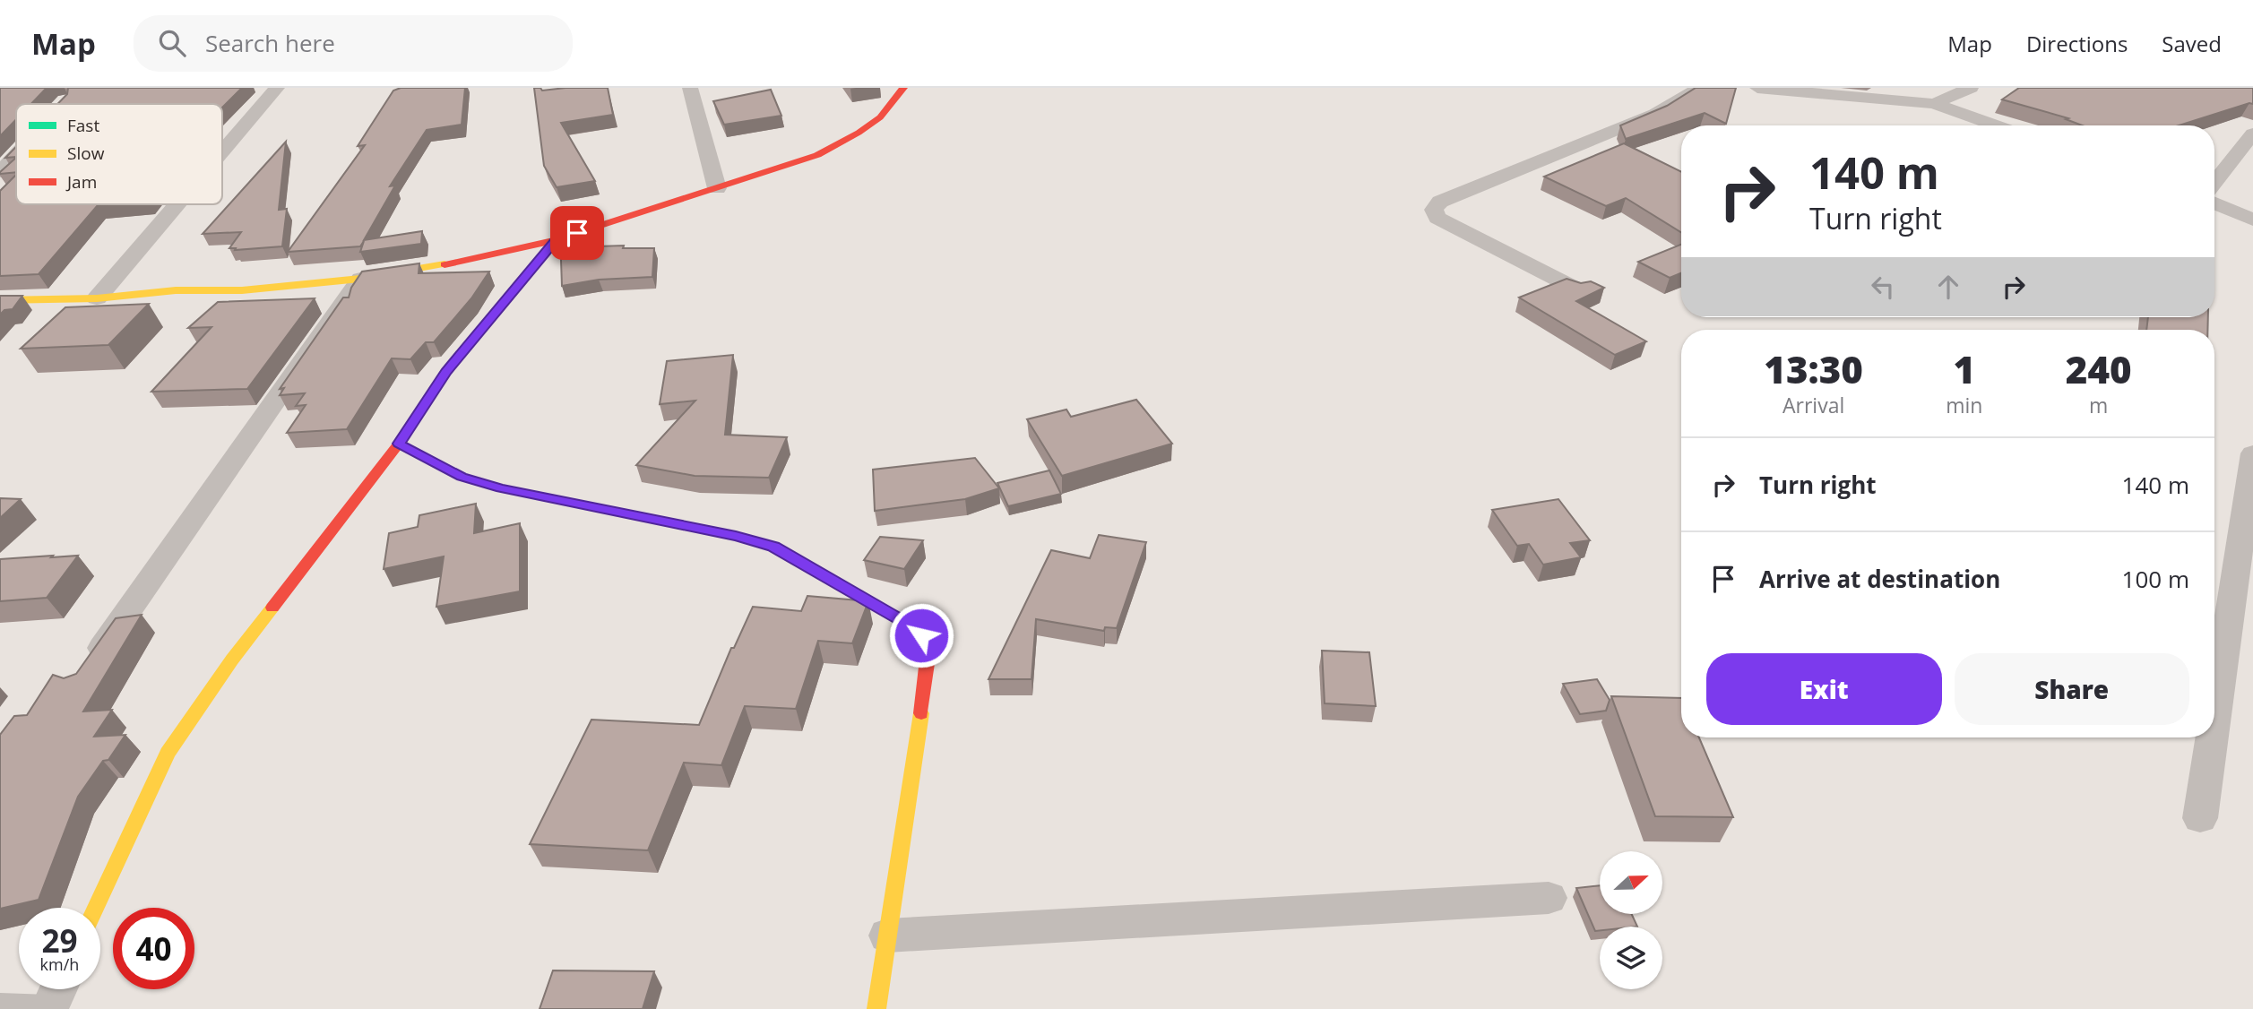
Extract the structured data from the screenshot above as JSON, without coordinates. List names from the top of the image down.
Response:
{
  "legend": ["Fast", "Slow", "Jam"],
  "north": "right",
  "page": {
    "header": "Map",
    "search": "Search here",
    "nav": ["Map", "Directions", "Saved"],
    "turn": ["140 m", "Turn right"],
    "eta": [
      "13:30",
      "Arrival",
      "1",
      "min",
      "240",
      "m"
    ],
    "list": [
      {
        "name": "Turn right",
        "value": "140 m"
      },
      {
        "name": "Arrive at destination",
        "value": "100 m"
      }
    ],
    "buttons": ["Exit", "Share"],
    "speed": "29 km/h",
    "limit": "40"
  }
}
